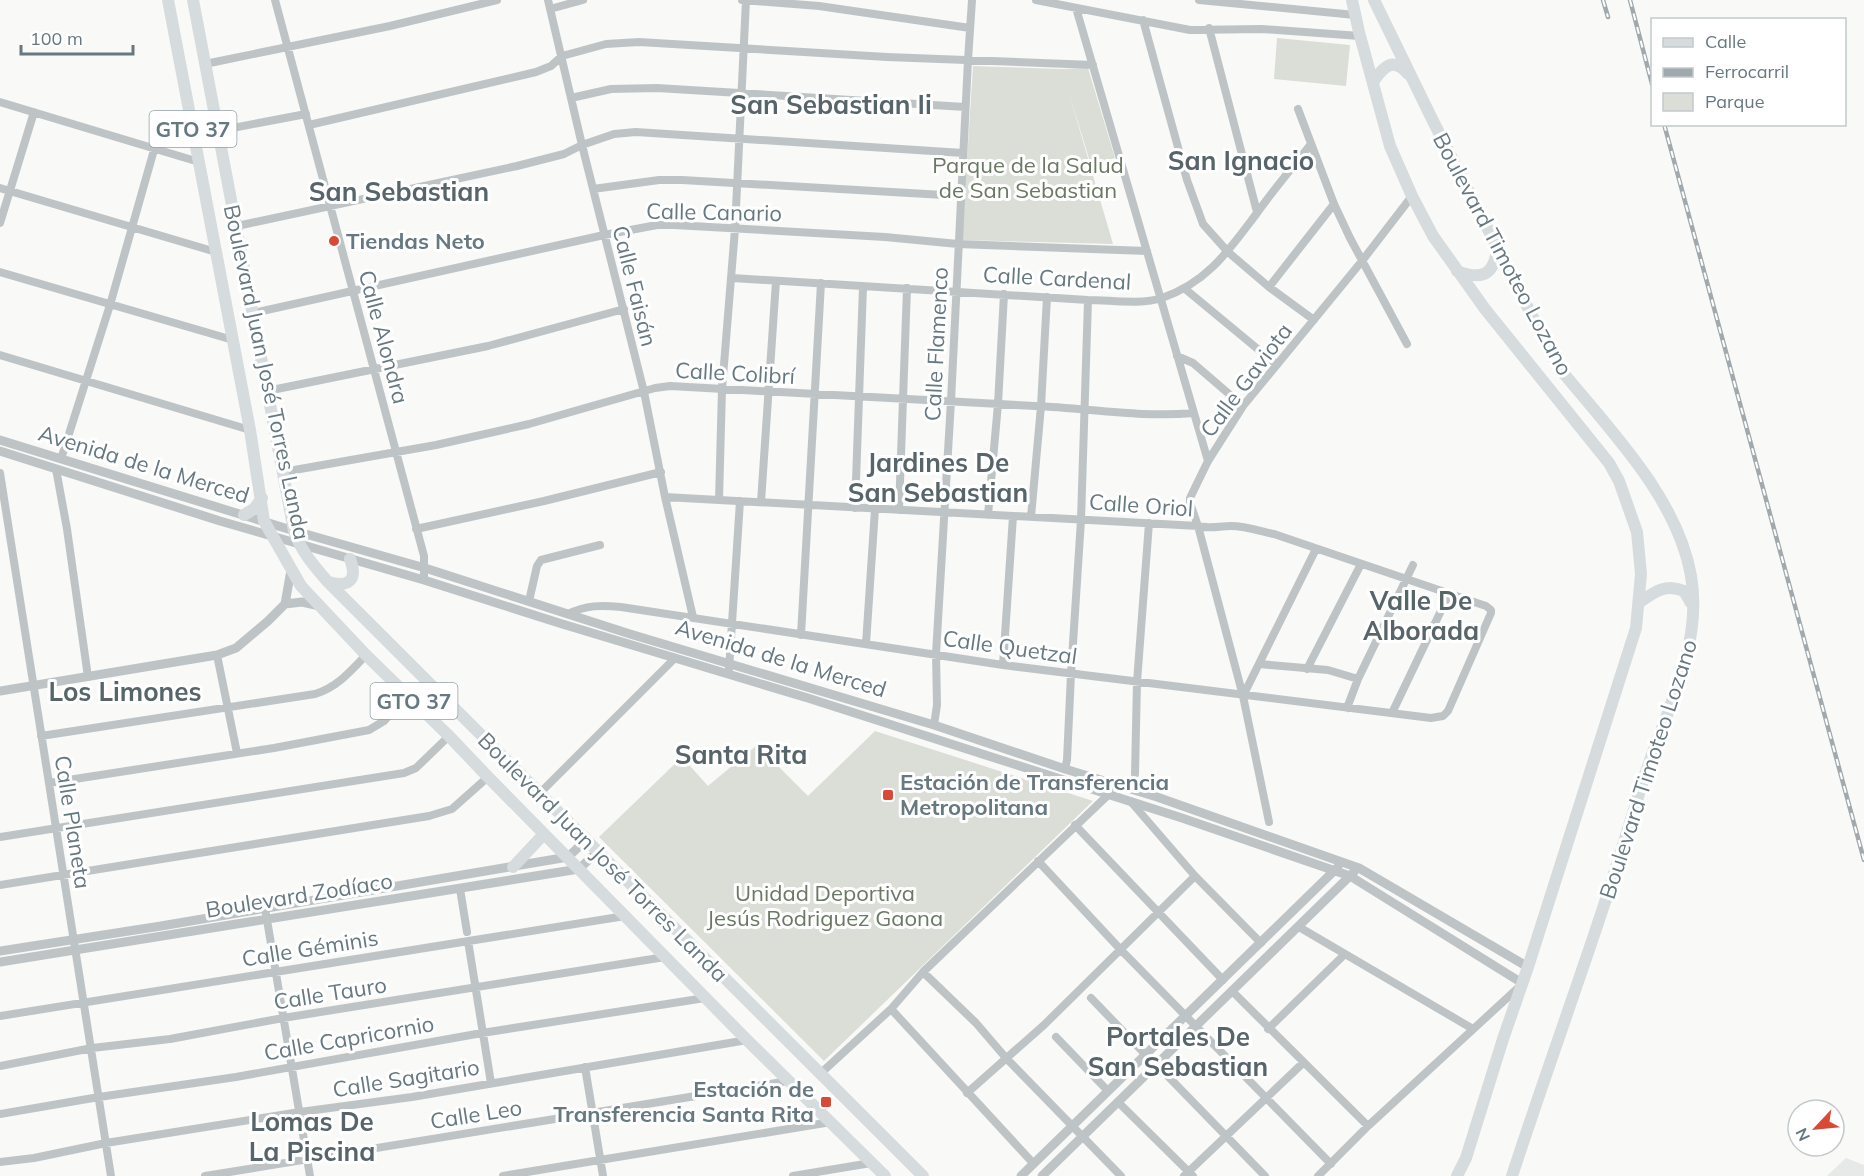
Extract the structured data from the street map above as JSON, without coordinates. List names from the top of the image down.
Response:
{
  "streets": {
    "main road": ["GTO 37", "Boulevard Timoteo Lozano", "Boulevard Juan José Torres Landa"],
    "street": [
      "Calle Canario",
      "Calle Cardenal",
      "Calle Faisán",
      "Calle Alondra",
      "Calle Flamenco",
      "Calle Colibrí",
      "Calle Gaviota",
      "Avenida de la Merced",
      "Calle Oriol",
      "Calle Quetzal",
      "Calle Planeta",
      "Boulevard Zodíaco",
      "Calle Géminis",
      "Calle Tauro",
      "Calle Capricornio",
      "Calle Sagitario",
      "Calle Leo"
    ]
  },
  "crossings": [
    ["Calle Canario", "Calle Faisán"],
    ["Calle Canario", "Calle Alondra"],
    ["Calle Canario", "Calle Flamenco"],
    ["Calle Canario", "Boulevard Juan José Torres Landa"],
    ["Boulevard Timoteo Lozano", "Calle Gaviota"],
    ["Boulevard Timoteo Lozano", "Avenida de la Merced"],
    ["Calle Cardenal", "Calle Flamenco"],
    ["Calle Faisán", "Calle Colibrí"],
    ["Calle Faisán", "Calle Oriol"],
    ["Calle Faisán", "Calle Quetzal"],
    ["Calle Alondra", "Calle Colibrí"],
    ["Calle Alondra", "Avenida de la Merced"],
    ["Calle Flamenco", "Calle Colibrí"],
    ["Calle Flamenco", "Avenida de la Merced"],
    ["Calle Flamenco", "Calle Oriol"],
    ["Calle Flamenco", "Calle Quetzal"],
    ["Boulevard Juan José Torres Landa", "Calle Colibrí"],
    ["Boulevard Juan José Torres Landa", "Avenida de la Merced"],
    ["Boulevard Juan José Torres Landa", "Boulevard Zodíaco"],
    ["Boulevard Juan José Torres Landa", "Calle Géminis"],
    ["Boulevard Juan José Torres Landa", "Calle Tauro"],
    ["Boulevard Juan José Torres Landa", "Calle Capricornio"],
    ["Boulevard Juan José Torres Landa", "Calle Sagitario"],
    ["Boulevard Juan José Torres Landa", "Calle Leo"],
    ["Calle Gaviota", "Calle Oriol"],
    ["Calle Gaviota", "Calle Quetzal"],
    ["Avenida de la Merced", "Calle Quetzal"],
    ["Calle Oriol", "Calle Quetzal"],
    ["Calle Planeta", "Boulevard Zodíaco"],
    ["Calle Planeta", "Calle Géminis"],
    ["Calle Planeta", "Calle Tauro"],
    ["Calle Planeta", "Calle Capricornio"],
    ["Calle Planeta", "Calle Sagitario"]
  ],
  "districts": [
    "San Sebastian Ii",
    "San Ignacio",
    "San Sebastian",
    "Jardines De San Sebastian",
    "Valle De Alborada",
    "Los Limones",
    "Santa Rita",
    "Portales De San Sebastian",
    "Lomas De La Piscina"
  ],
  "parks": ["Parque de la Salud de San Sebastian", "Unidad Deportiva Jesús Rodriguez Gaona"],
  "places": {
    "other": ["Tiendas Neto"],
    "transit": ["Estación de Transferencia Metropolitana", "Estación de Transferencia Santa Rita"]
  },
  "legend": ["Calle", "Ferrocarril", "Parque"],
  "scale_bar": "100 m",
  "north": "bottom left"
}
